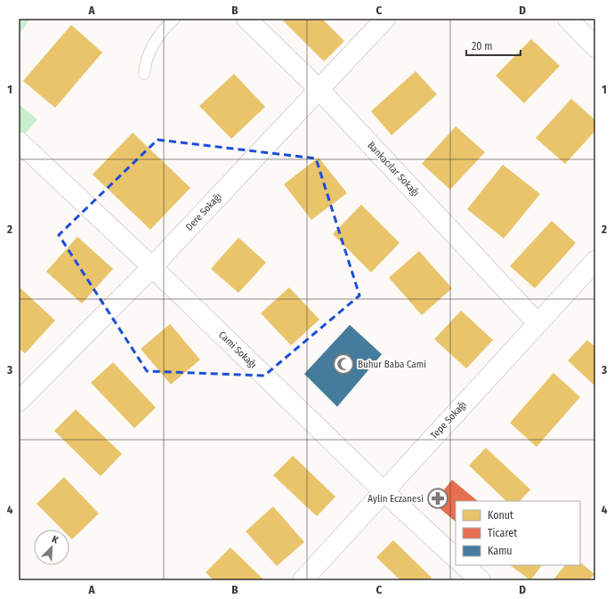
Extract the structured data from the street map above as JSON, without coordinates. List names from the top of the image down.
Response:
{
  "streets": {
    "street": [
      "Bankacılar Sokağı",
      "Dere Sokağı",
      "Cami Sokağı",
      "Tepe Sokağı"
    ]
  },
  "crossings": [
    ["Bankacılar Sokağı", "Dere Sokağı"],
    ["Bankacılar Sokağı", "Tepe Sokağı"],
    ["Dere Sokağı", "Cami Sokağı"],
    ["Cami Sokağı", "Tepe Sokağı"]
  ],
  "places": {
    "mosque": ["Buhur Baba Cami"],
    "pharmacy": ["Aylin Eczanesi"]
  },
  "legend": ["Konut", "Ticaret", "Kamu"],
  "scale_bar": "20 m",
  "north": "top right",
  "grid": {
    "columns": [
      "A",
      "B",
      "C",
      "D"
    ],
    "rows": [
      "1",
      "2",
      "3",
      "4"
    ]
  }
}
